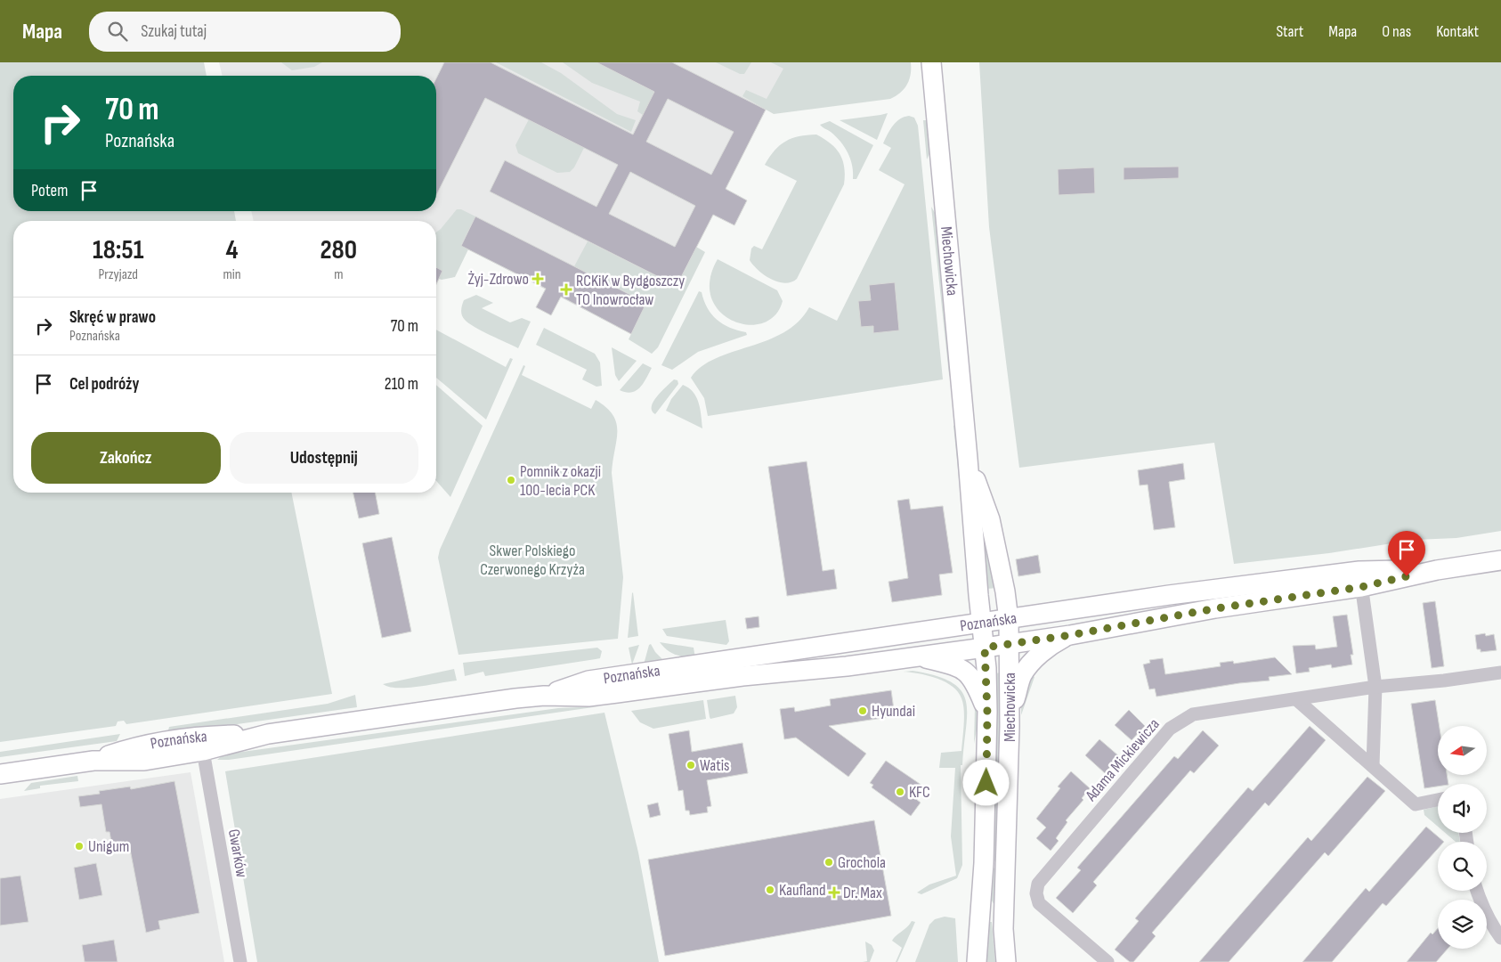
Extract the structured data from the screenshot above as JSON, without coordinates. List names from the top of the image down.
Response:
{
  "streets": {
    "main road": ["Miechowicka", "Poznańska"],
    "street": ["Adama Mickiewicza", "Gwarków"]
  },
  "crossings": [
    ["Miechowicka", "Poznańska"],
    ["Poznańska", "Gwarków"]
  ],
  "parks": ["Skwer Polskiego Czerwonego Krzyża"],
  "places": {
    "health": ["Żyj-Zdrowo", "RCKiK w Bydgoszczy TO Inowrocław", "Dr. Max"],
    "other": [
      "Pomnik z okazji 100-lecia PCK",
      "Hyundai",
      "Watis",
      "KFC",
      "Unigum",
      "Grochola",
      "Kaufland"
    ]
  },
  "north": "left",
  "page": {
    "header": "Mapa",
    "search": "Szukaj tutaj",
    "nav": [
      "Start",
      "Mapa",
      "O nas",
      "Kontakt"
    ],
    "turn": ["70 m", "Poznańska"],
    "then": "Potem",
    "eta": [
      "18:51",
      "Przyjazd",
      "4",
      "min",
      "280",
      "m"
    ],
    "list": [
      {
        "name": "Skręć w prawo",
        "note": "Poznańska",
        "value": "70 m"
      },
      {
        "name": "Cel podróży",
        "value": "210 m"
      }
    ],
    "buttons": ["Zakończ", "Udostępnij"]
  }
}
